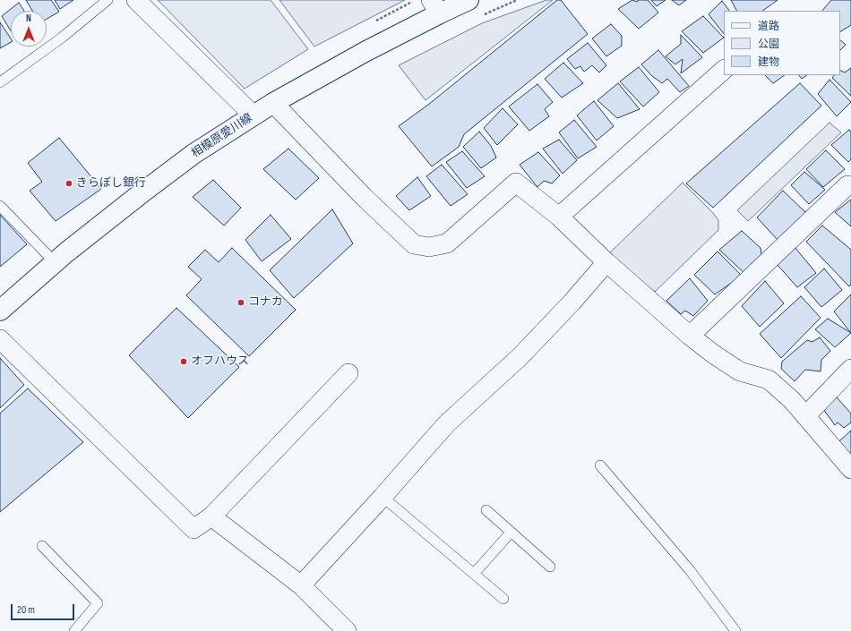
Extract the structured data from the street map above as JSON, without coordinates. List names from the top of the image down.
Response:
{
  "streets": {
    "main road": ["相模原愛川線"]
  },
  "places": ["きらぼし銀行", "コナカ", "オフハウス"],
  "legend": ["道路", "公園", "建物"],
  "scale_bar": "20 m",
  "north": "top"
}
